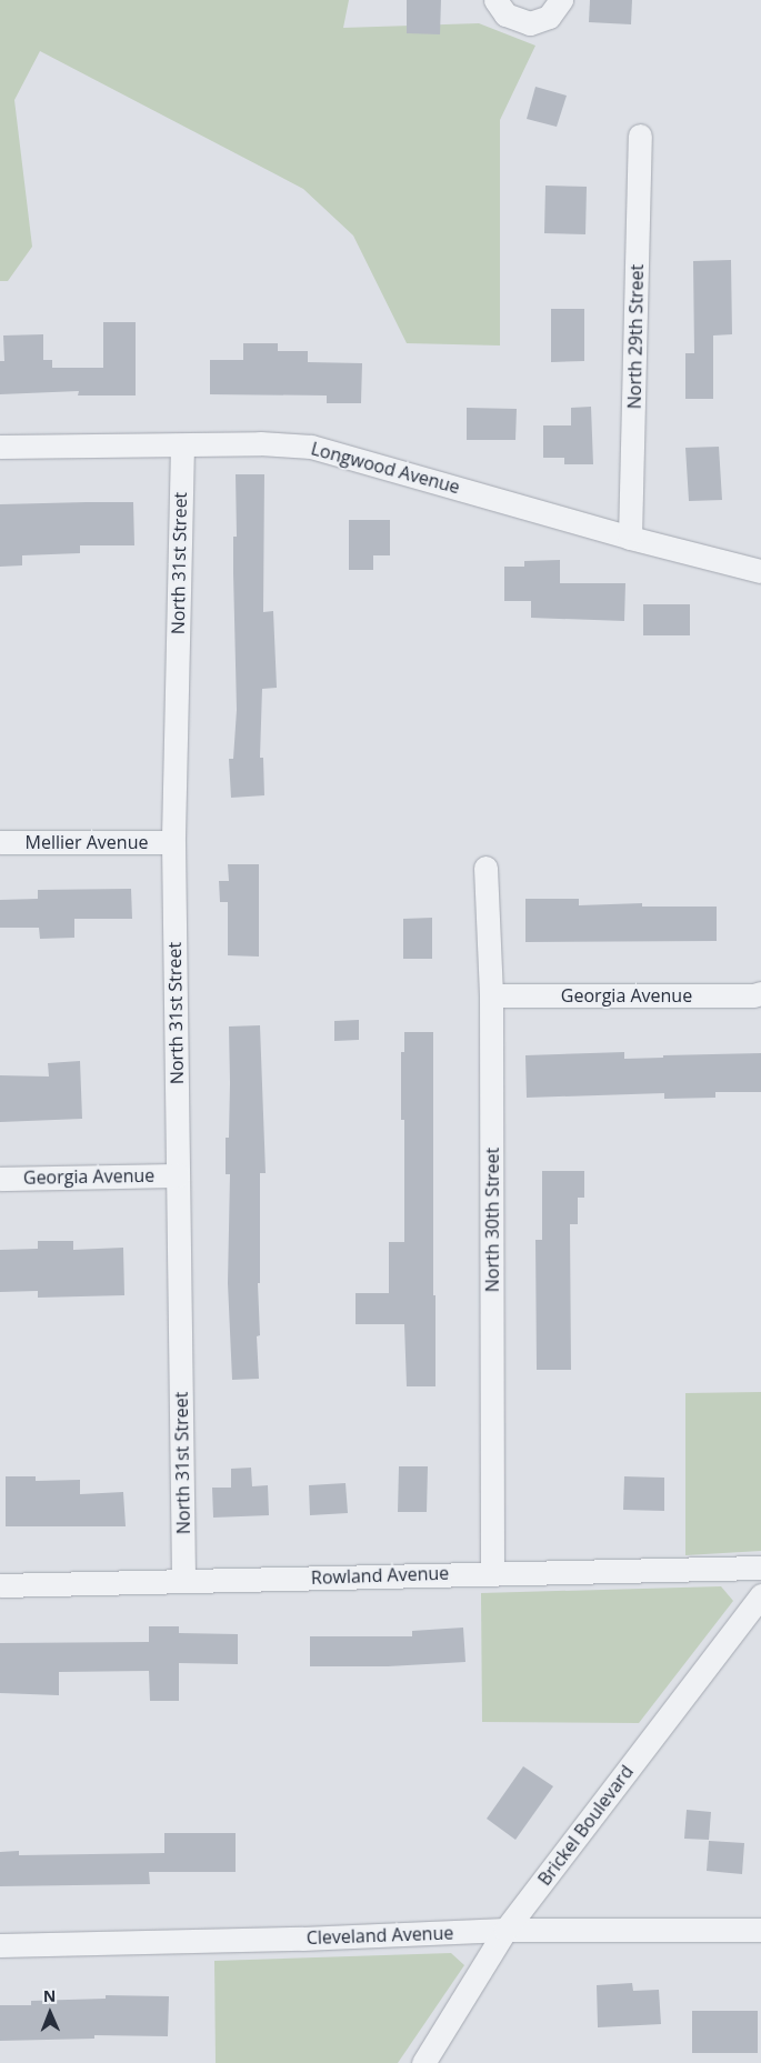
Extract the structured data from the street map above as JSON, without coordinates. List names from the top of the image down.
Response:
{
  "streets": {
    "street": [
      "North 29th Street",
      "Longwood Avenue",
      "North 31st Street",
      "Mellier Avenue",
      "Georgia Avenue",
      "North 30th Street",
      "Rowland Avenue",
      "Brickel Boulevard",
      "Cleveland Avenue"
    ]
  },
  "crossings": [
    ["North 29th Street", "Longwood Avenue"],
    ["Longwood Avenue", "North 31st Street"],
    ["North 31st Street", "Mellier Avenue"],
    ["North 31st Street", "Georgia Avenue"],
    ["North 31st Street", "Rowland Avenue"],
    ["Georgia Avenue", "North 30th Street"],
    ["North 30th Street", "Rowland Avenue"],
    ["Brickel Boulevard", "Cleveland Avenue"]
  ],
  "north": "top"
}
